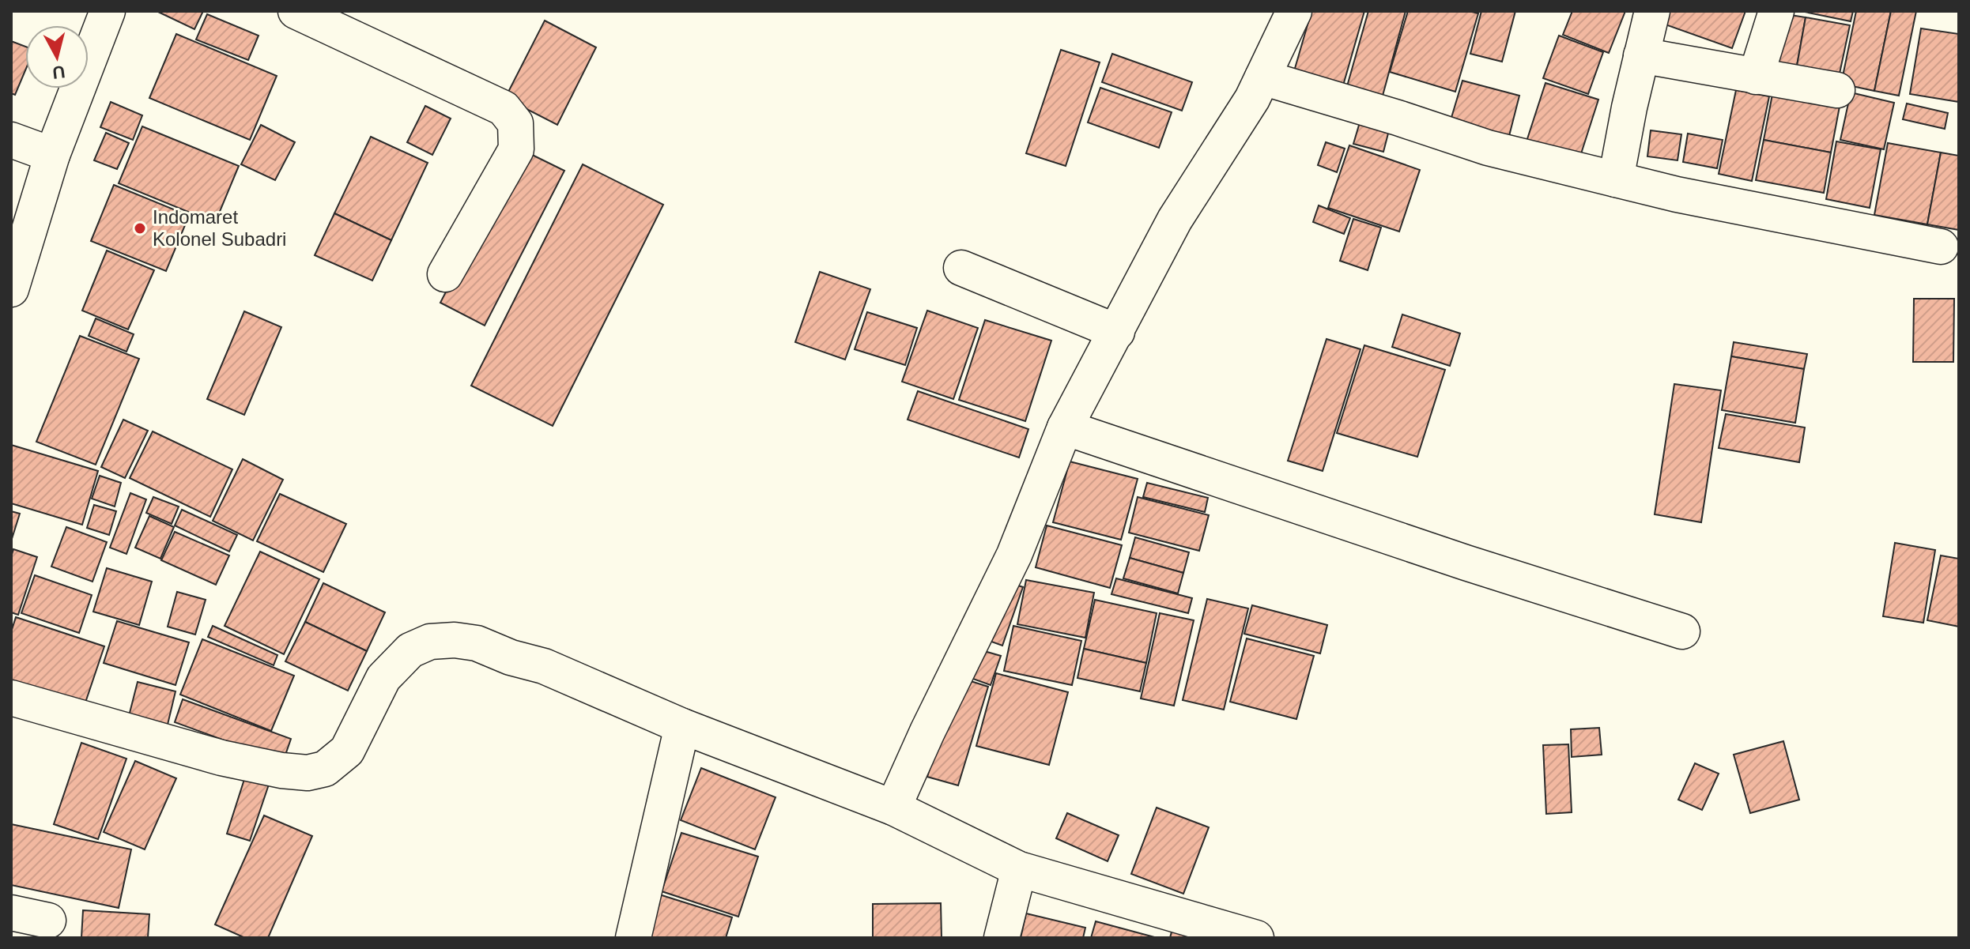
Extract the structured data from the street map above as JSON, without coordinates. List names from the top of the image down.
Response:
{
  "places": ["Indomaret Kolonel Subadri"],
  "north": "bottom"
}
